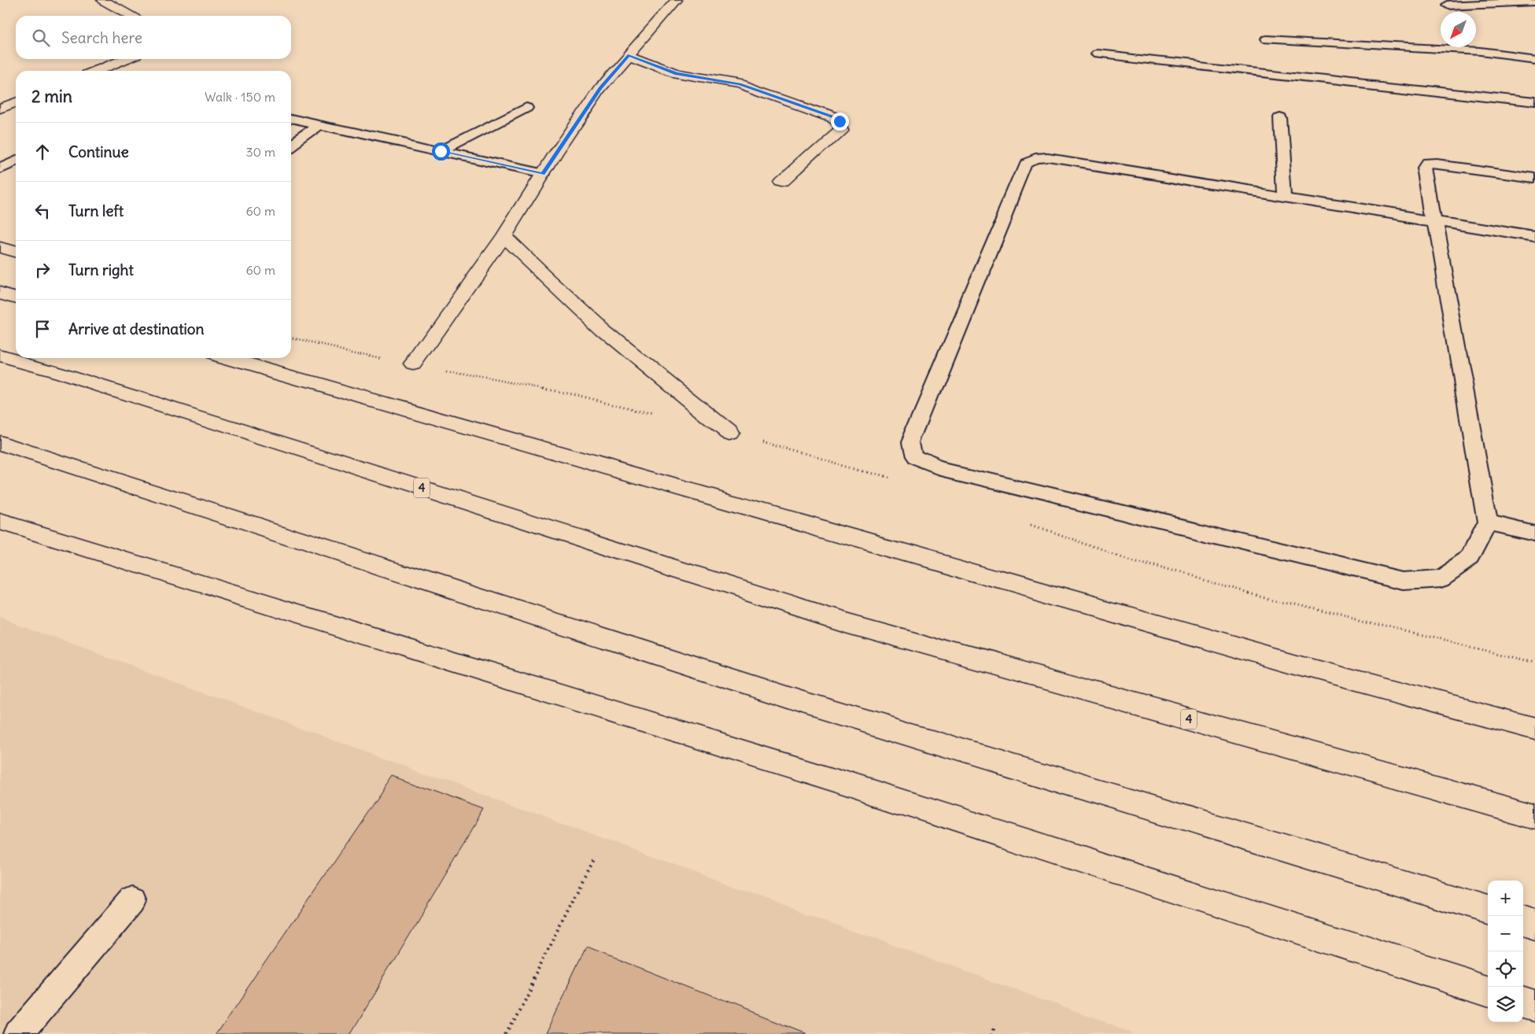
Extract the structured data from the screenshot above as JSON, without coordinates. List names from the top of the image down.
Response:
{
  "streets": {
    "main road": ["4"]
  },
  "north": "bottom left",
  "page": {
    "search": "Search here",
    "heading": ["2 min", "Walk · 150 m"],
    "list": [
      ["Continue", "30 m"],
      ["Turn left", "60 m"],
      ["Turn right", "60 m"],
      "Arrive at destination"
    ],
    "map_buttons": ["+", "−"]
  }
}
